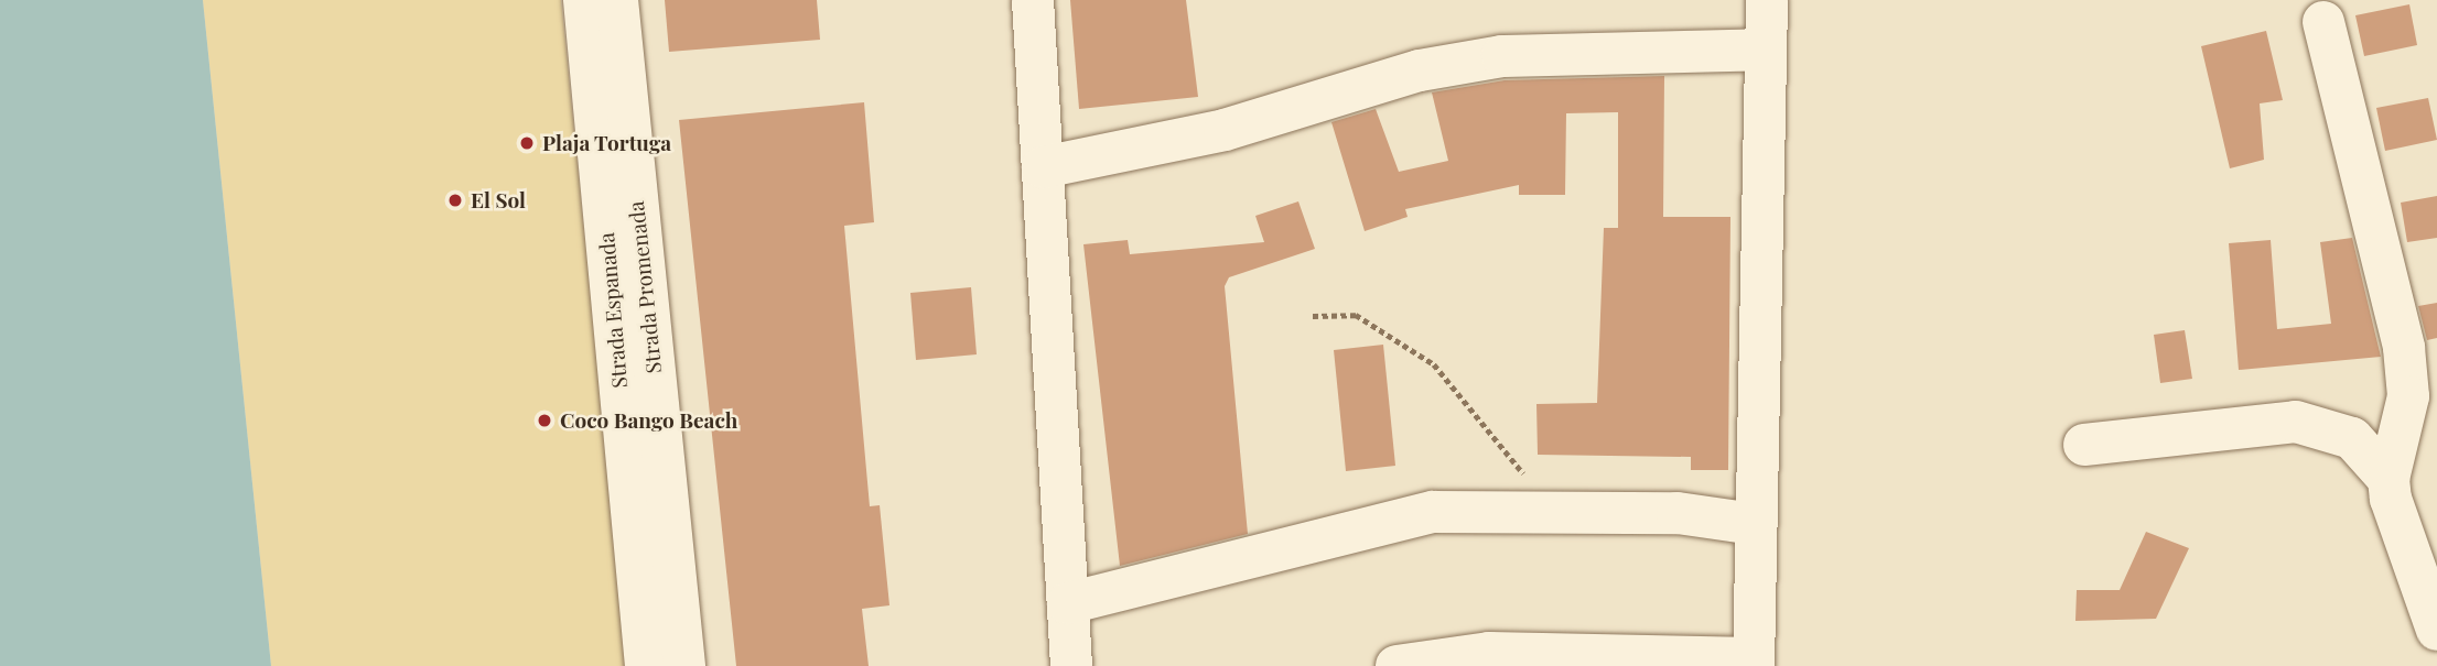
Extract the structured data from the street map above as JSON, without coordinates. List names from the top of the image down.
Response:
{
  "streets": {
    "street": ["Strada Promenada", "Strada Espanada"]
  },
  "places": ["Plaja Tortuga", "El Sol", "Coco Bango Beach"]
}
